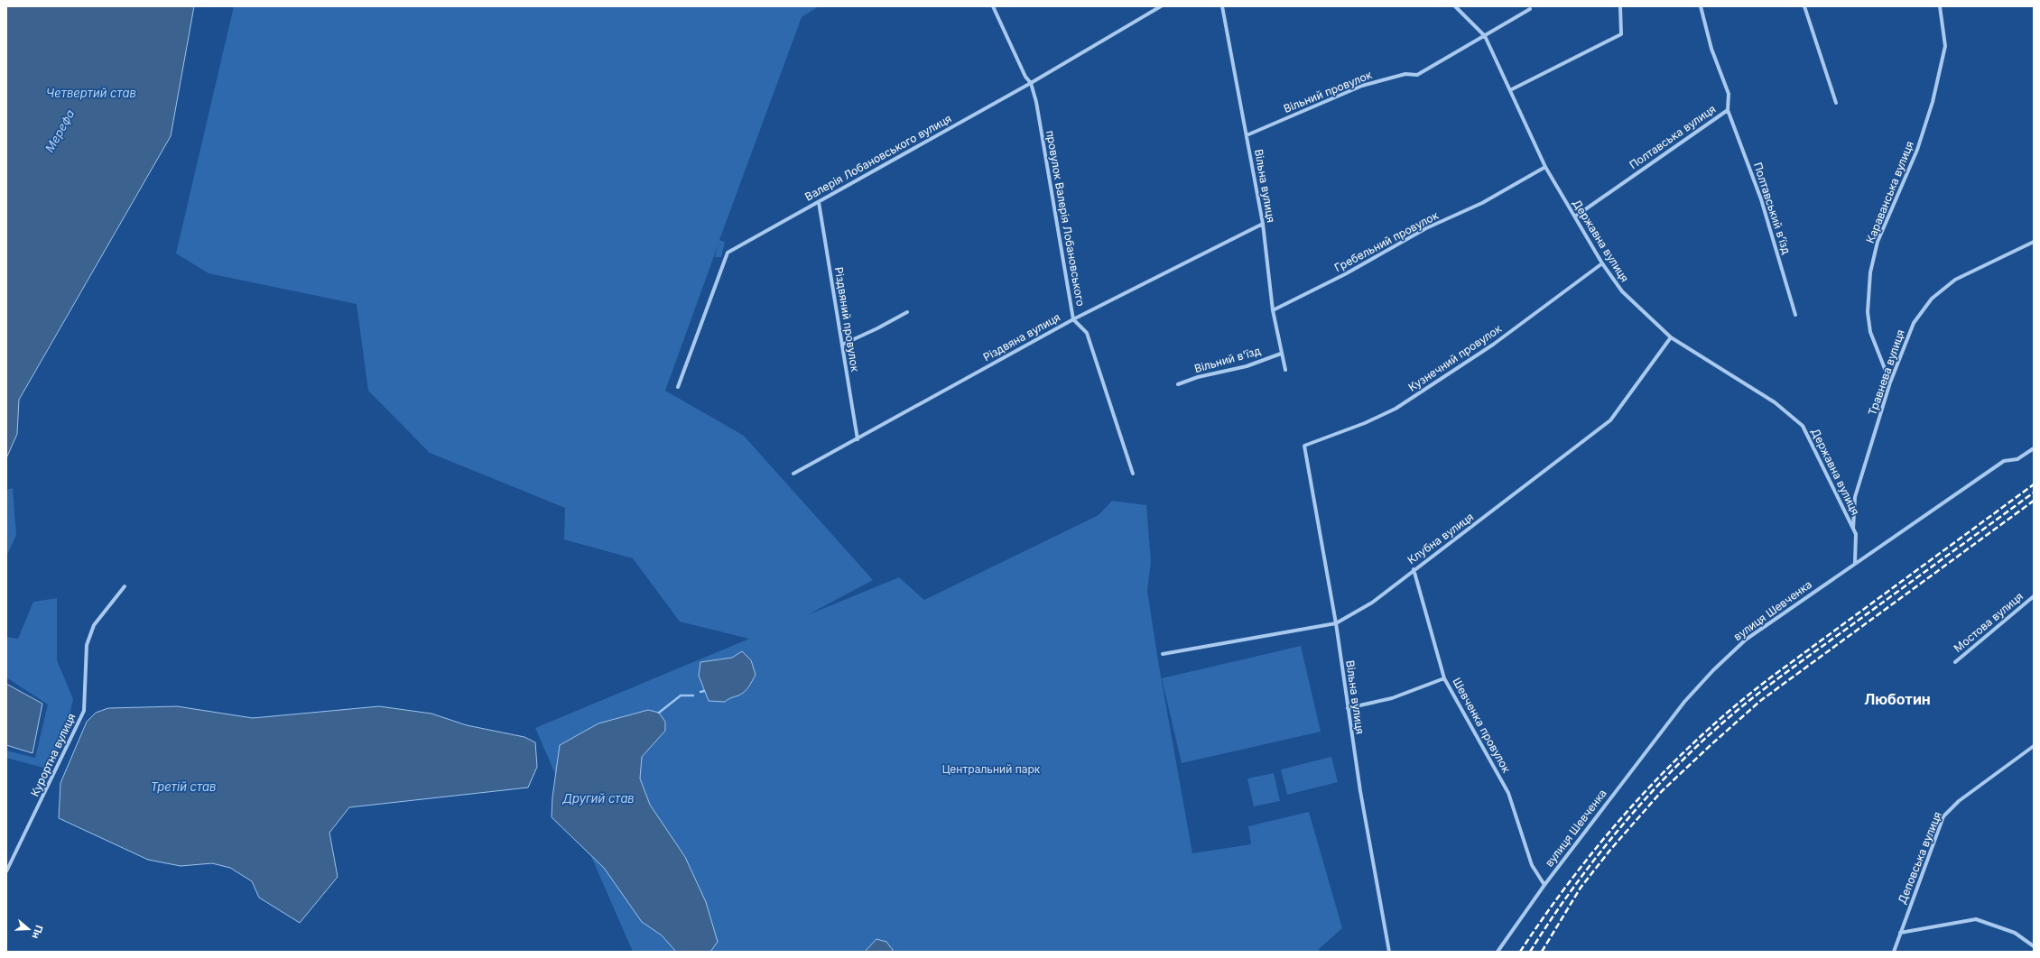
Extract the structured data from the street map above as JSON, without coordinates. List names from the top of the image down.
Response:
{
  "streets": {
    "street": [
      "Вільний провулок",
      "Полтавська вулиця",
      "Валерія Лобановського вулиця",
      "Вільна вулиця",
      "Караванська вулиця",
      "Полтавський в’їзд",
      "провулок Валерія Лобановського",
      "Державна вулиця",
      "Гребельний провулок",
      "Різдвяний провулок",
      "Різдвяна вулиця",
      "Кузнечний провулок",
      "Вільний в'їзд",
      "Травнева вулиця",
      "Клубна вулиця",
      "вулиця Шевченка",
      "Мостова вулиця",
      "Шевченка провулок",
      "Курортна вулиця",
      "Деповська вулиця"
    ]
  },
  "crossings": [
    ["Вільний провулок", "Вільна вулиця"],
    ["Вільний провулок", "Державна вулиця"],
    ["Полтавська вулиця", "Полтавський в’їзд"],
    ["Полтавська вулиця", "Державна вулиця"],
    ["Валерія Лобановського вулиця", "провулок Валерія Лобановського"],
    ["Валерія Лобановського вулиця", "Різдвяний провулок"],
    ["Вільна вулиця", "Гребельний провулок"],
    ["Вільна вулиця", "Різдвяна вулиця"],
    ["Вільна вулиця", "Кузнечний провулок"],
    ["Вільна вулиця", "Вільний в'їзд"],
    ["Вільна вулиця", "Клубна вулиця"],
    ["Караванська вулиця", "Травнева вулиця"],
    ["провулок Валерія Лобановського", "Різдвяна вулиця"],
    ["Державна вулиця", "Гребельний провулок"],
    ["Державна вулиця", "Кузнечний провулок"],
    ["Державна вулиця", "Травнева вулиця"],
    ["Державна вулиця", "Клубна вулиця"],
    ["Державна вулиця", "вулиця Шевченка"],
    ["Різдвяний провулок", "Різдвяна вулиця"],
    ["Клубна вулиця", "Шевченка провулок"],
    ["вулиця Шевченка", "Шевченка провулок"]
  ],
  "districts": ["Люботин"],
  "water": [
    "Четвертий став",
    "Мерефа",
    "Третій став",
    "Другий став"
  ],
  "parks": ["Центральний парк"],
  "north": "right"
}
